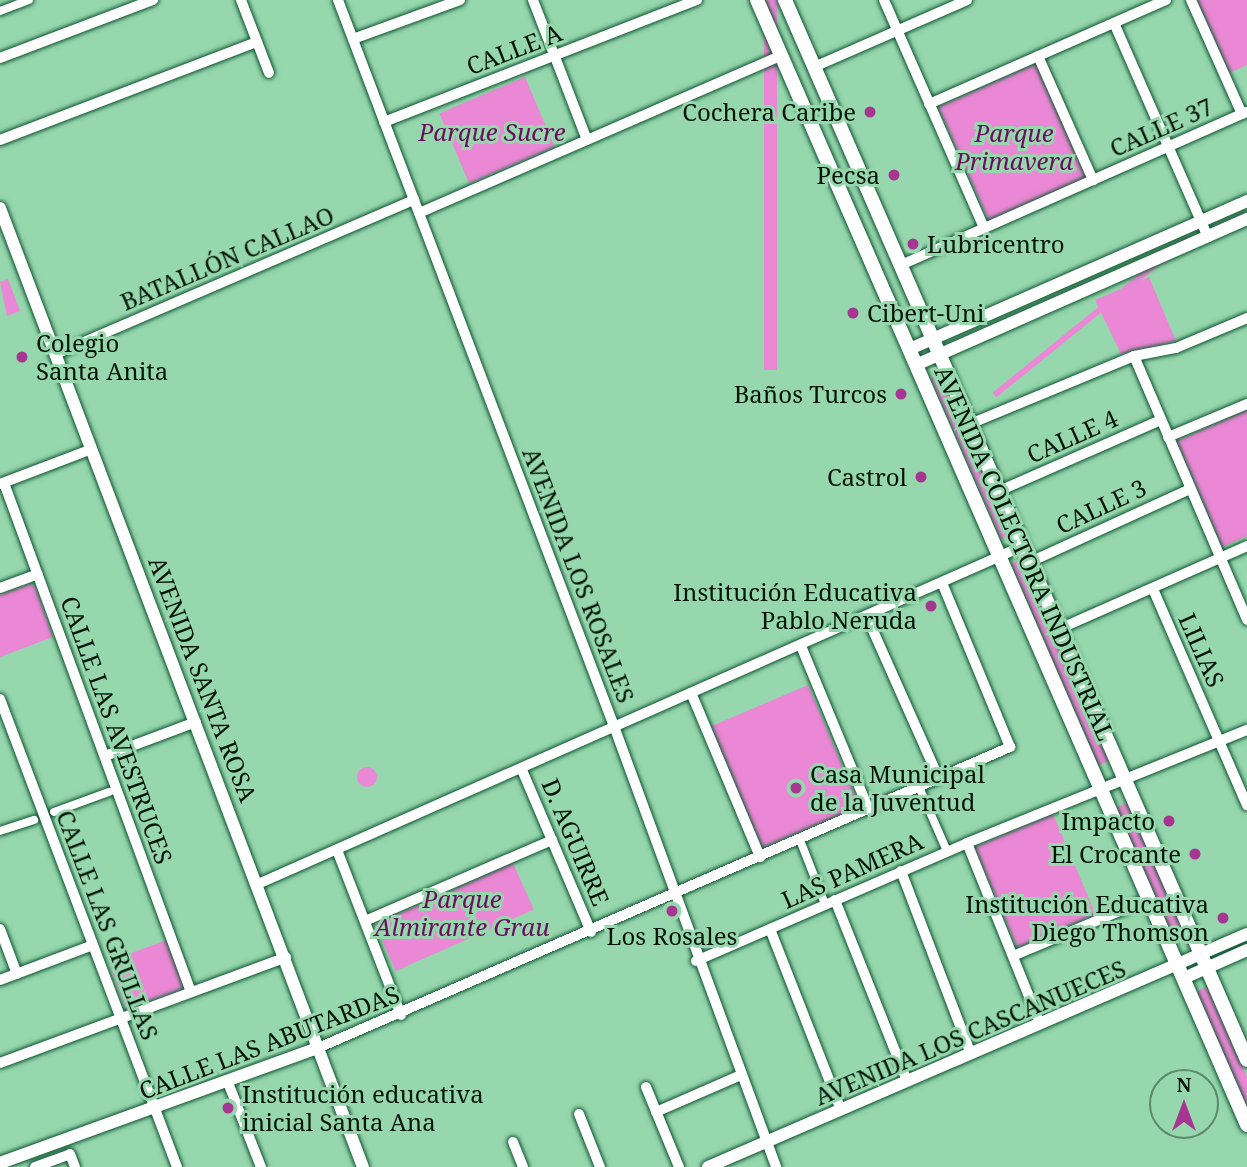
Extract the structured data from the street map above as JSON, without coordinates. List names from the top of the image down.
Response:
{
  "streets": {
    "main road": ["AVENIDA COLECTORA INDUSTRIAL"],
    "street": [
      "CALLE A",
      "CALLE 37",
      "BATALLÓN CALLAO",
      "CALLE 4",
      "CALLE 3",
      "AVENIDA LOS ROSALES",
      "LILIAS",
      "AVENIDA SANTA ROSA",
      "CALLE LAS AVESTRUCES",
      "D. AGUIRRE",
      "LAS PAMERA",
      "CALLE LAS GRULLAS",
      "AVENIDA LOS CASCANUECES",
      "CALLE LAS ABUTARDAS"
    ]
  },
  "crossings": [
    ["CALLE A", "AVENIDA LOS ROSALES"],
    ["CALLE 37", "AVENIDA COLECTORA INDUSTRIAL"],
    ["BATALLÓN CALLAO", "AVENIDA LOS ROSALES"],
    ["BATALLÓN CALLAO", "AVENIDA SANTA ROSA"],
    ["CALLE 4", "AVENIDA COLECTORA INDUSTRIAL"],
    ["CALLE 3", "AVENIDA COLECTORA INDUSTRIAL"],
    ["AVENIDA COLECTORA INDUSTRIAL", "LAS PAMERA"],
    ["AVENIDA COLECTORA INDUSTRIAL", "AVENIDA LOS CASCANUECES"],
    ["AVENIDA LOS ROSALES", "LAS PAMERA"],
    ["AVENIDA LOS ROSALES", "AVENIDA LOS CASCANUECES"],
    ["AVENIDA LOS ROSALES", "CALLE LAS ABUTARDAS"],
    ["LILIAS", "LAS PAMERA"],
    ["AVENIDA SANTA ROSA", "CALLE LAS ABUTARDAS"],
    ["D. AGUIRRE", "CALLE LAS ABUTARDAS"],
    ["CALLE LAS GRULLAS", "CALLE LAS ABUTARDAS"]
  ],
  "parks": ["Parque Sucre", "Parque Primavera", "Parque Almirante Grau"],
  "places": [
    "Cochera Caribe",
    "Pecsa",
    "Lubricentro",
    "Cibert-Uni",
    "Colegio Santa Anita",
    "Baños Turcos",
    "Castrol",
    "Institución Educativa Pablo Neruda",
    "Casa Municipal de la Juventud",
    "Impacto",
    "El Crocante",
    "Los Rosales",
    "Institución Educativa Diego Thomson",
    "Institución educativa inicial Santa Ana"
  ],
  "north": "top"
}
